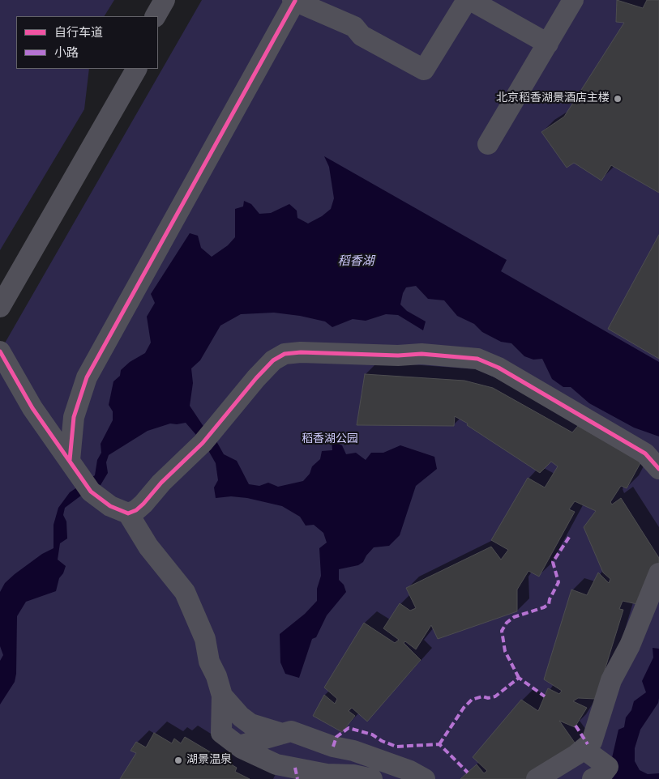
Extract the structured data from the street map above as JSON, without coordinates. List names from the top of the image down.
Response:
{
  "water": ["稻香湖"],
  "parks": ["稻香湖公园"],
  "places": ["北京稻香湖景酒店主楼", "湖景温泉"],
  "legend": ["自行车道", "小路"]
}
